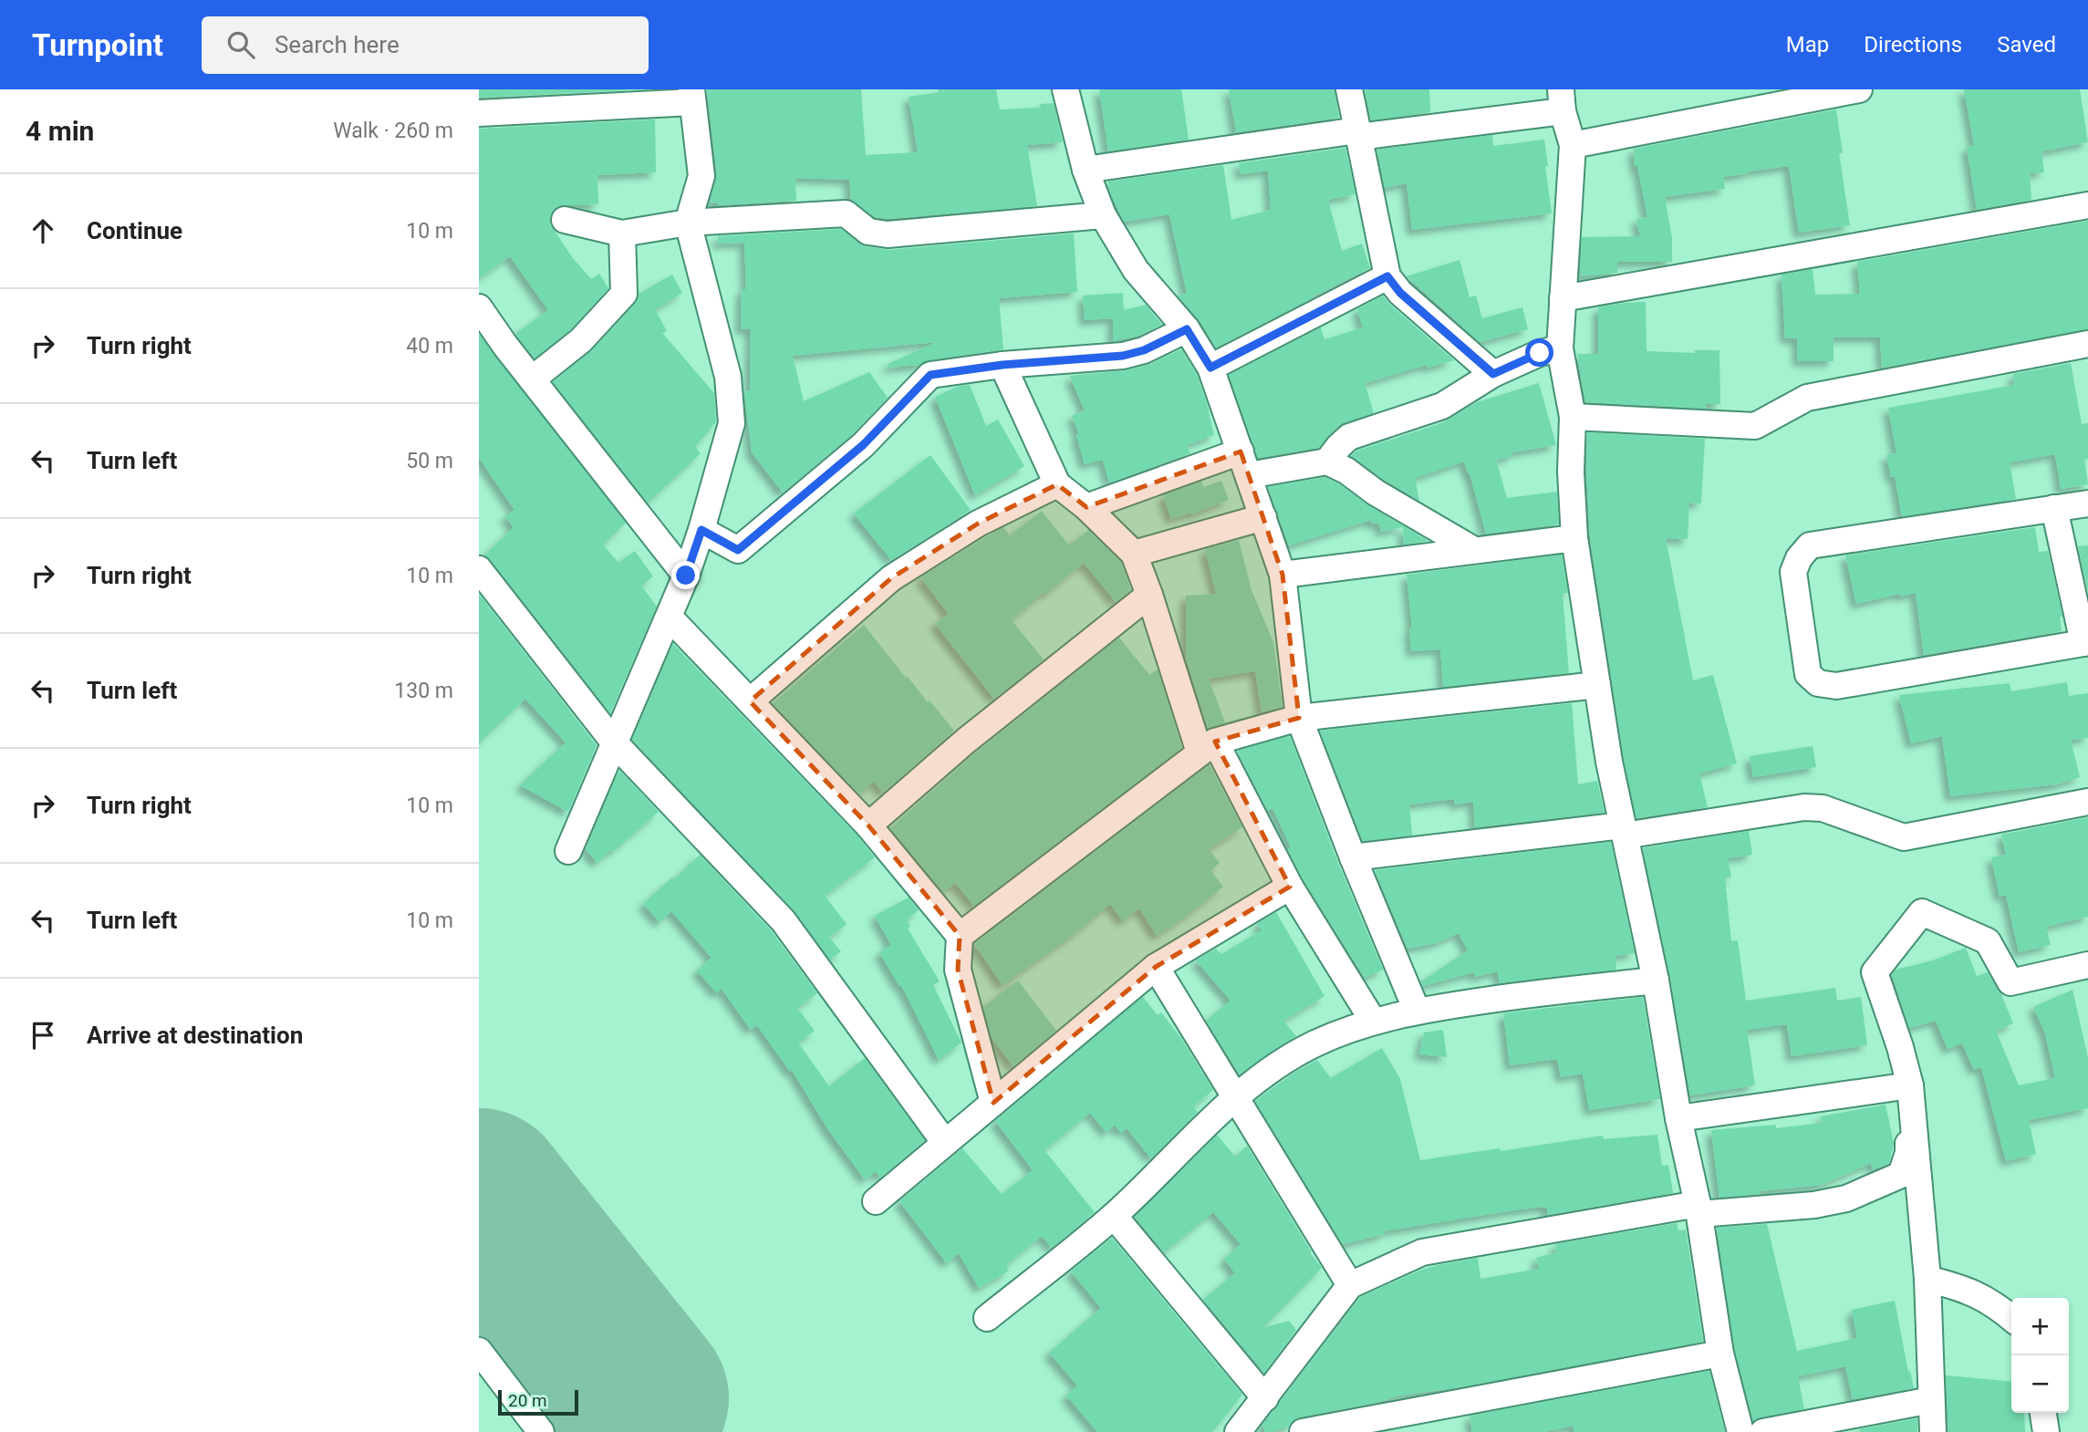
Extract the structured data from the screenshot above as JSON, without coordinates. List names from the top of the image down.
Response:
{
  "scale_bar": "20 m",
  "page": {
    "header": "Turnpoint",
    "search": "Search here",
    "nav": ["Map", "Directions", "Saved"],
    "heading": ["4 min", "Walk · 260 m"],
    "list": [
      ["Continue", "10 m"],
      ["Turn right", "40 m"],
      ["Turn left", "50 m"],
      ["Turn right", "10 m"],
      ["Turn left", "130 m"],
      ["Turn right", "10 m"],
      ["Turn left", "10 m"],
      "Arrive at destination"
    ],
    "map_buttons": ["+", "−"],
    "scale": "20 m"
  }
}
